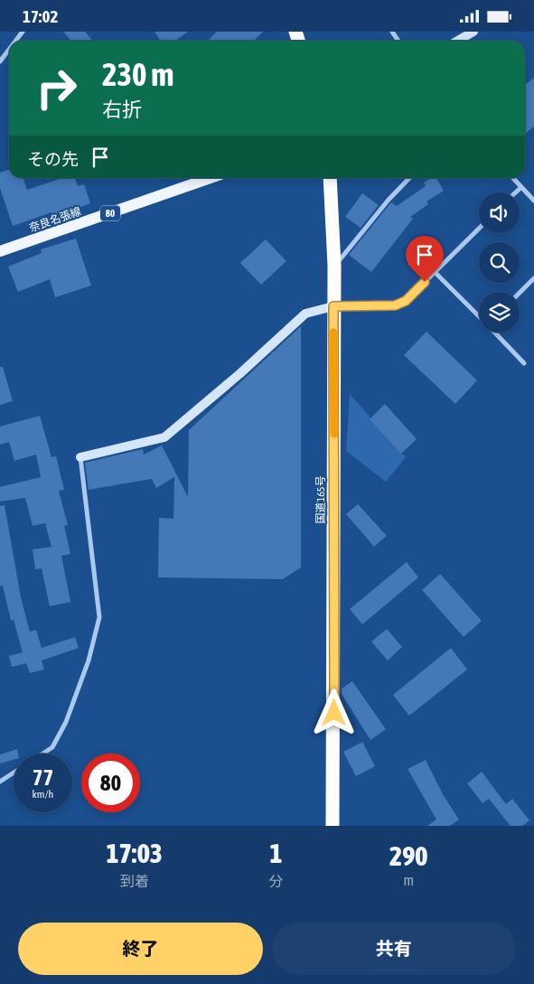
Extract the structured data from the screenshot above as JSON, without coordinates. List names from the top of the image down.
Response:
{
  "streets": {
    "highway": ["国道165号"],
    "main road": ["80", "奈良名張線"]
  },
  "page": {
    "status": "17:02",
    "turn": ["230 m", "右折"],
    "then": "その先",
    "speed": "77 km/h",
    "limit": "80",
    "eta": [
      "17:03",
      "到着",
      "1",
      "分",
      "290",
      "m"
    ],
    "buttons": ["終了", "共有"]
  }
}
